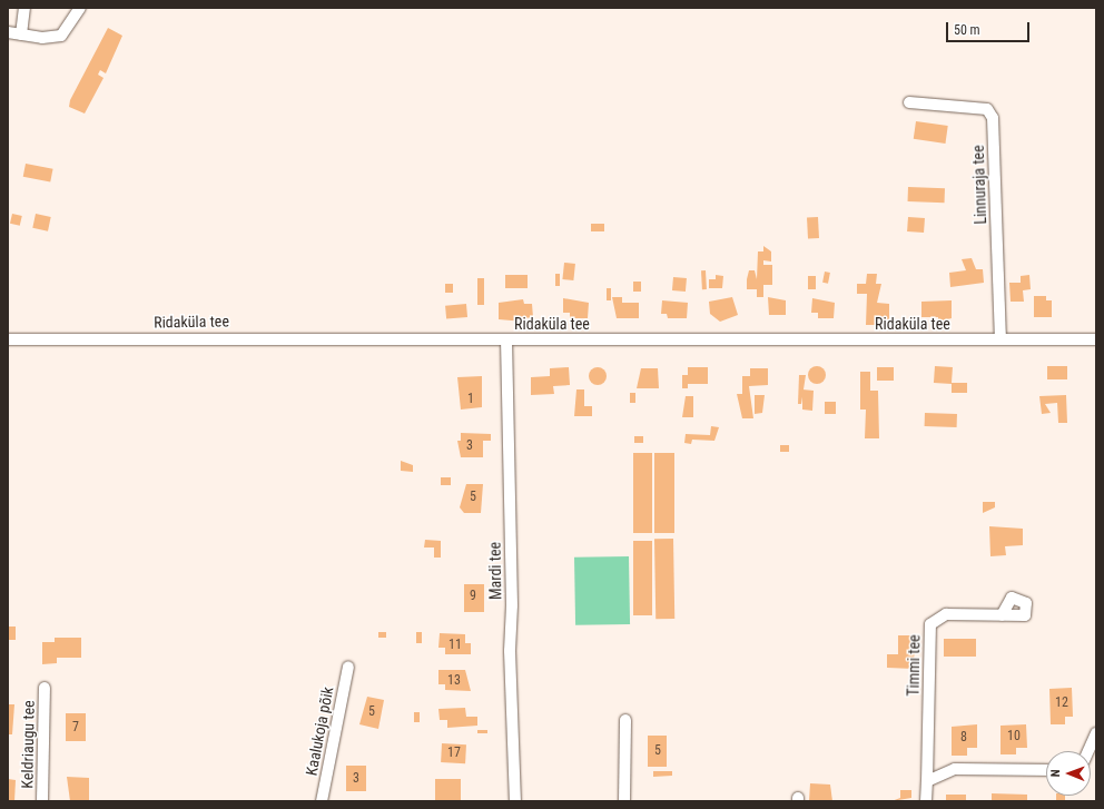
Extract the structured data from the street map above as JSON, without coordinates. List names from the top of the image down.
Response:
{
  "streets": {
    "street": [
      "Linnuraja tee",
      "Ridaküla tee",
      "Mardi tee",
      "Timmi tee",
      "Kaalukoja põik",
      "Keldriaugu tee"
    ]
  },
  "crossings": [
    ["Linnuraja tee", "Ridaküla tee"],
    ["Ridaküla tee", "Mardi tee"]
  ],
  "house_numbers": [
    "1",
    "3",
    "5",
    "9",
    "11",
    "13",
    "12",
    "5",
    "7",
    "10",
    "8",
    "5",
    "17",
    "3"
  ],
  "scale_bar": "50 m",
  "north": "left"
}
